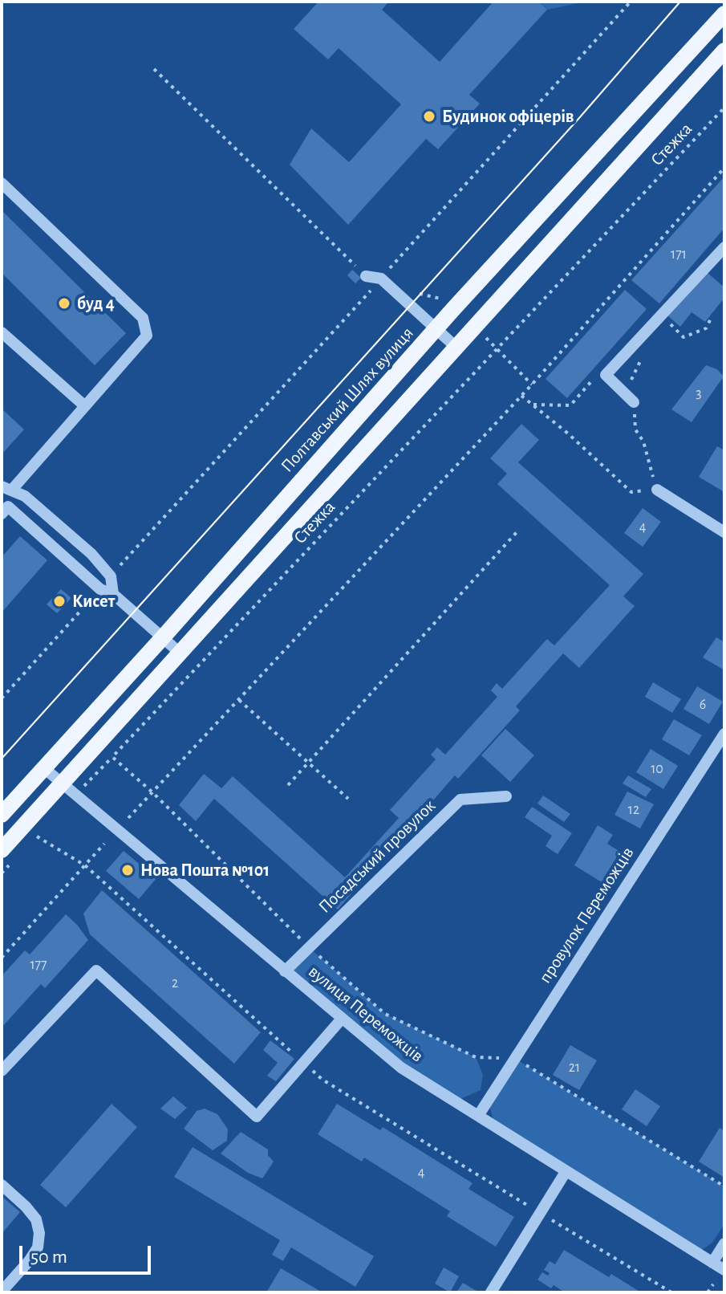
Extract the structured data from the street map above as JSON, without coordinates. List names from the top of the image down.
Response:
{
  "streets": {
    "main road": ["Полтавський Шлях вулиця"],
    "street": ["Посадський провулок", "провулок Переможців", "вулиця Переможців"],
    "path": ["Стежка"]
  },
  "crossings": [
    ["Стежка", "Посадський провулок"],
    ["Полтавський Шлях вулиця", "вулиця Переможців"],
    ["Посадський провулок", "вулиця Переможців"],
    ["провулок Переможців", "вулиця Переможців"]
  ],
  "places": [
    "Будинок офіцерів",
    "буд 4",
    "Кисет",
    "Нова Пошта №101"
  ],
  "house_numbers": [
    "171",
    "3",
    "4",
    "6",
    "10",
    "12",
    "177",
    "2",
    "21",
    "4"
  ],
  "scale_bar": "50 m"
}
